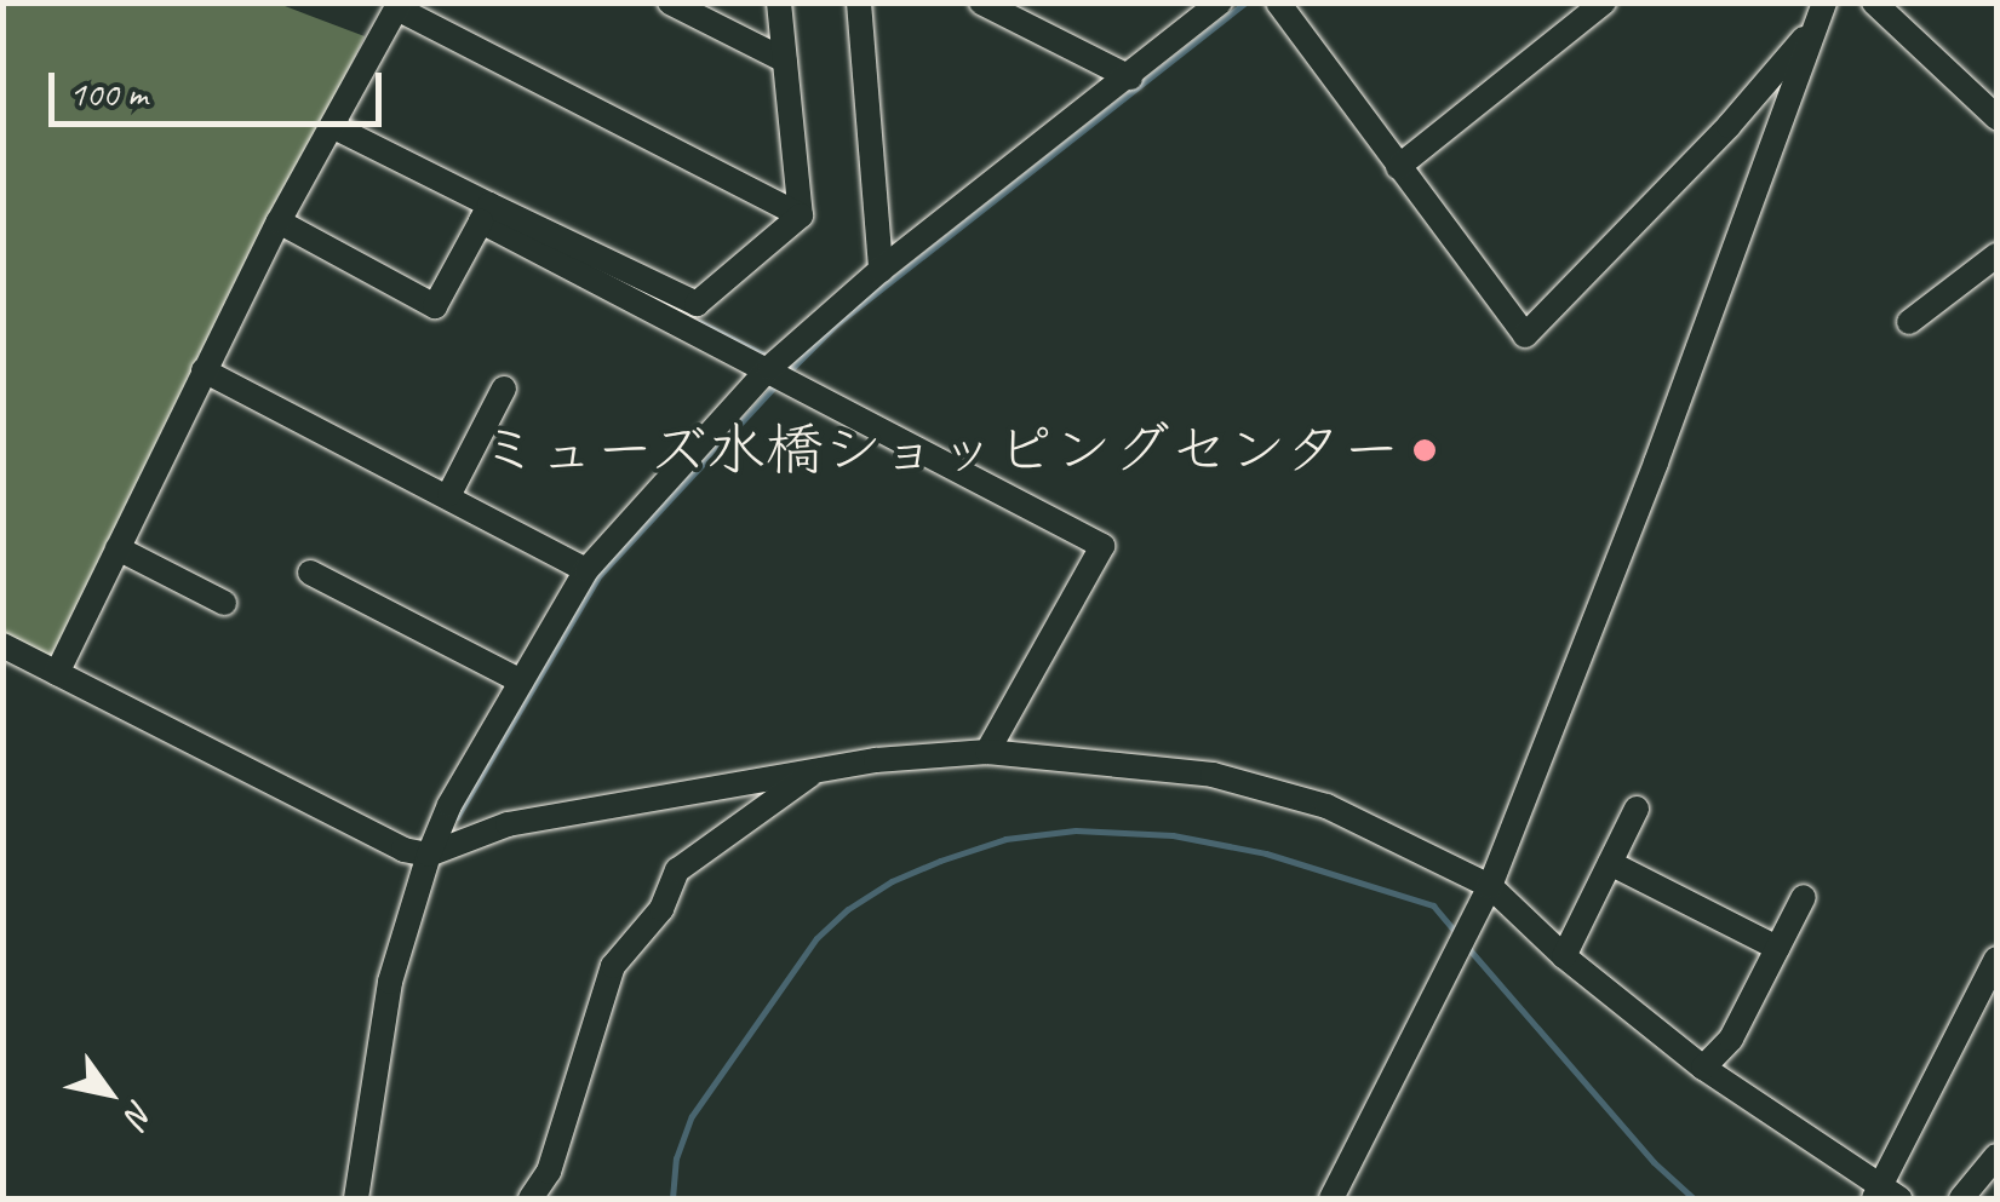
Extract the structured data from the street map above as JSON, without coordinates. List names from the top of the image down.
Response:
{
  "places": ["ミューズ水橋ショッピングセンター"],
  "scale_bar": "100 m",
  "north": "bottom right"
}
